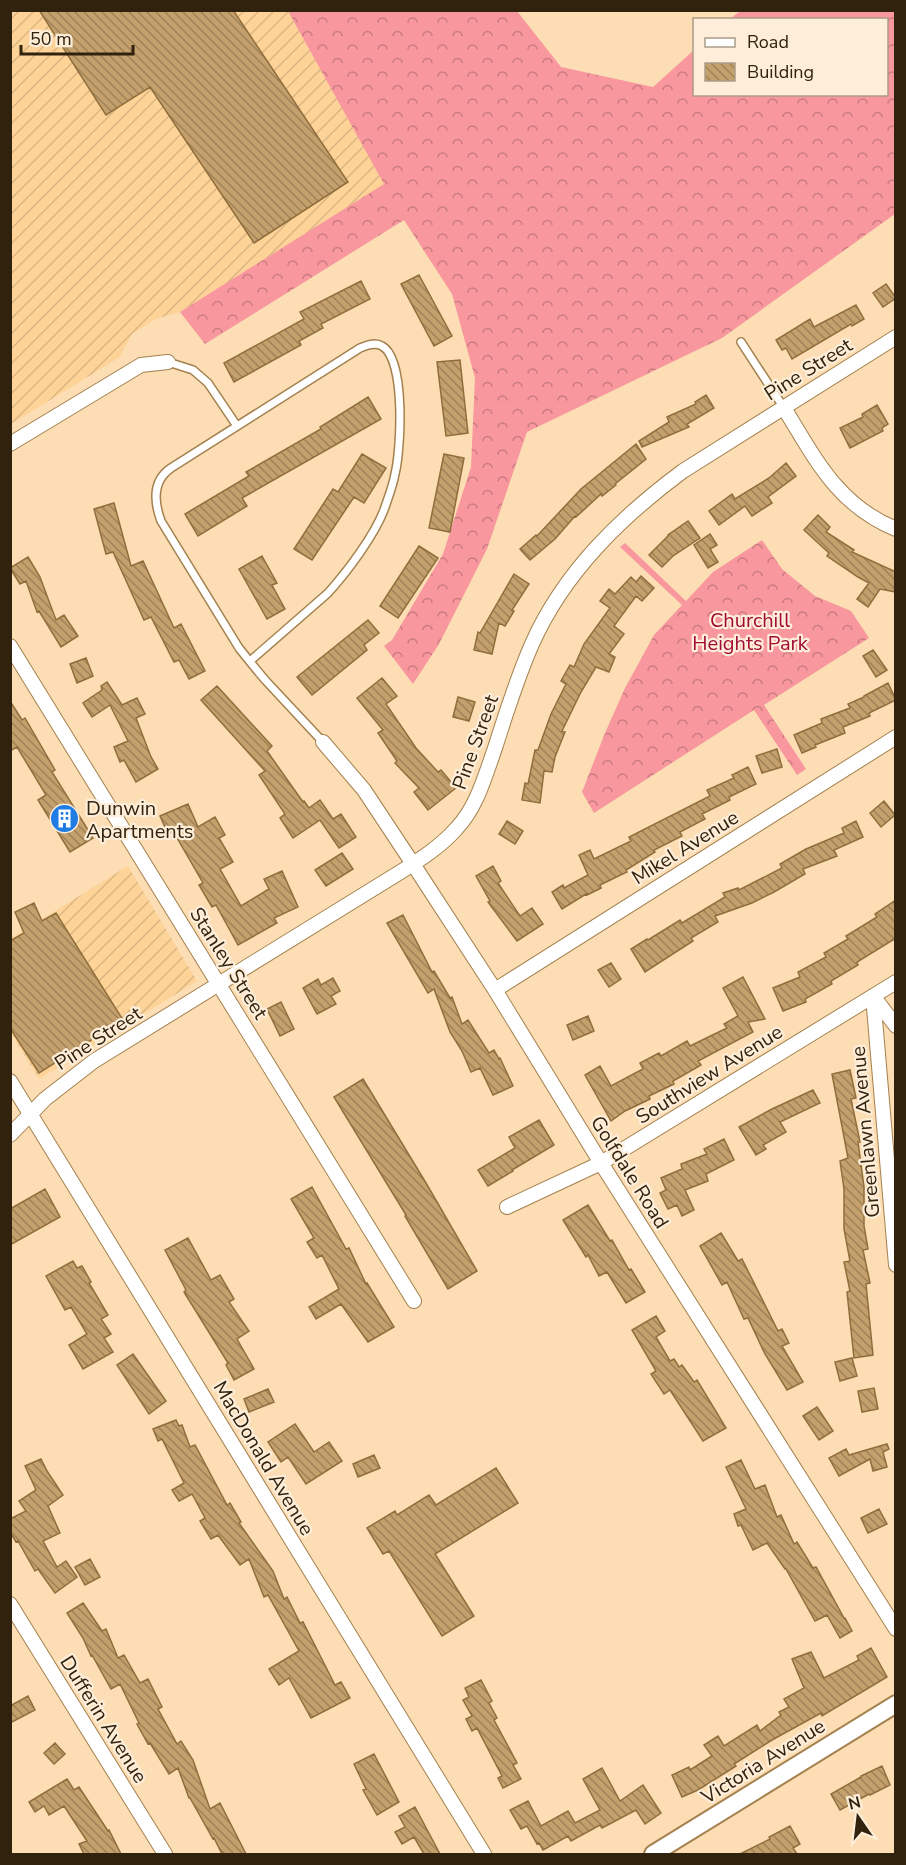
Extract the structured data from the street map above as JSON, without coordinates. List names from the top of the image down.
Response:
{
  "streets": {
    "street": [
      "Pine Street",
      "Mikel Avenue",
      "Stanley Street",
      "Southview Avenue",
      "Greenlawn Avenue",
      "Golfdale Road",
      "MacDonald Avenue",
      "Dufferin Avenue",
      "Victoria Avenue"
    ]
  },
  "crossings": [
    ["Pine Street", "Stanley Street"],
    ["Pine Street", "Golfdale Road"],
    ["Pine Street", "MacDonald Avenue"],
    ["Mikel Avenue", "Golfdale Road"],
    ["Southview Avenue", "Greenlawn Avenue"],
    ["Southview Avenue", "Golfdale Road"]
  ],
  "parks": ["Churchill Heights Park"],
  "places": {
    "building": ["Dunwin Apartments"]
  },
  "legend": ["Road", "Building"],
  "scale_bar": "50 m",
  "north": "top"
}
